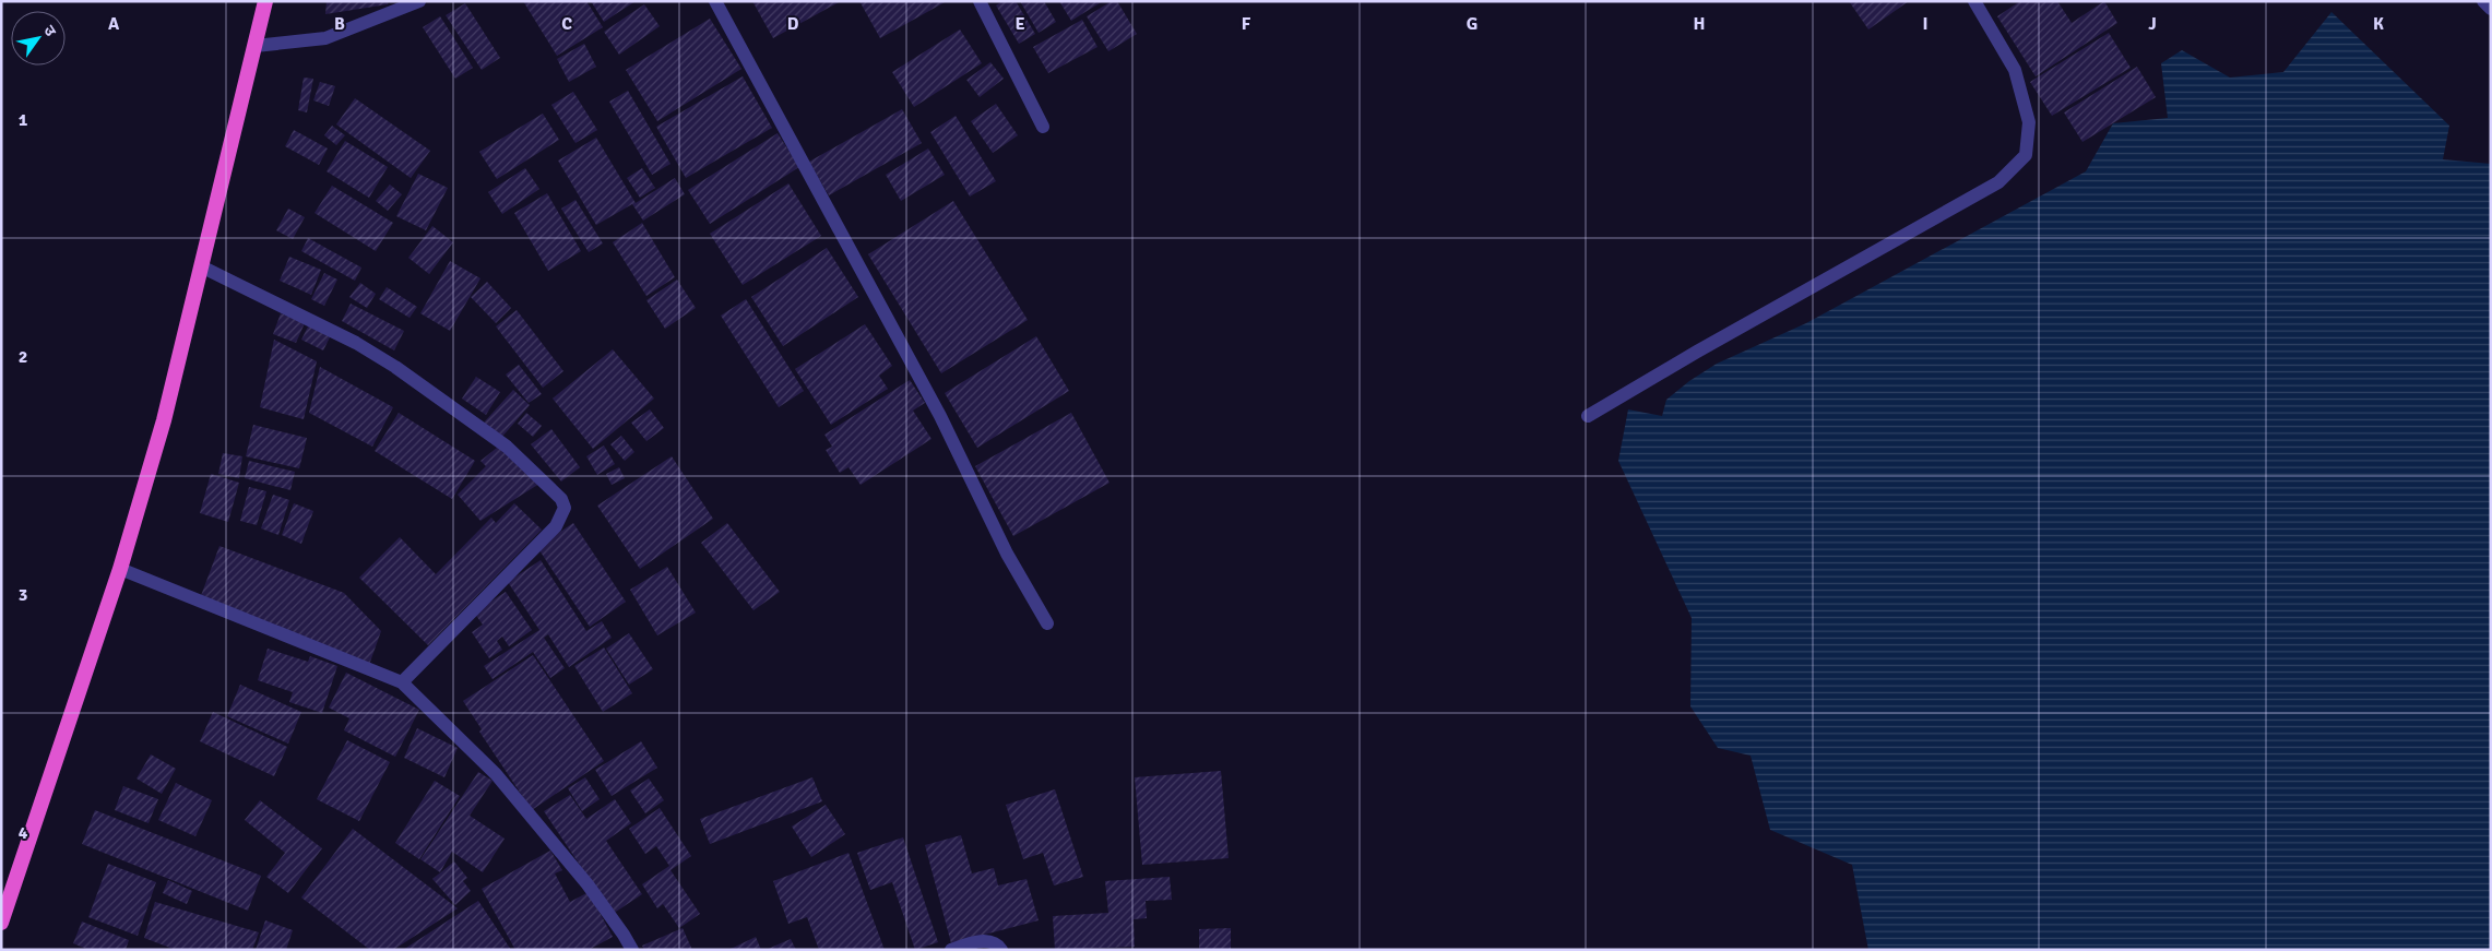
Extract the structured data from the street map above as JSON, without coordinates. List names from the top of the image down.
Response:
{
  "north": "top right",
  "grid": {
    "columns": [
      "A",
      "B",
      "C",
      "D",
      "E",
      "F",
      "G",
      "H",
      "I",
      "J",
      "K"
    ],
    "rows": [
      "1",
      "2",
      "3",
      "4"
    ]
  }
}
